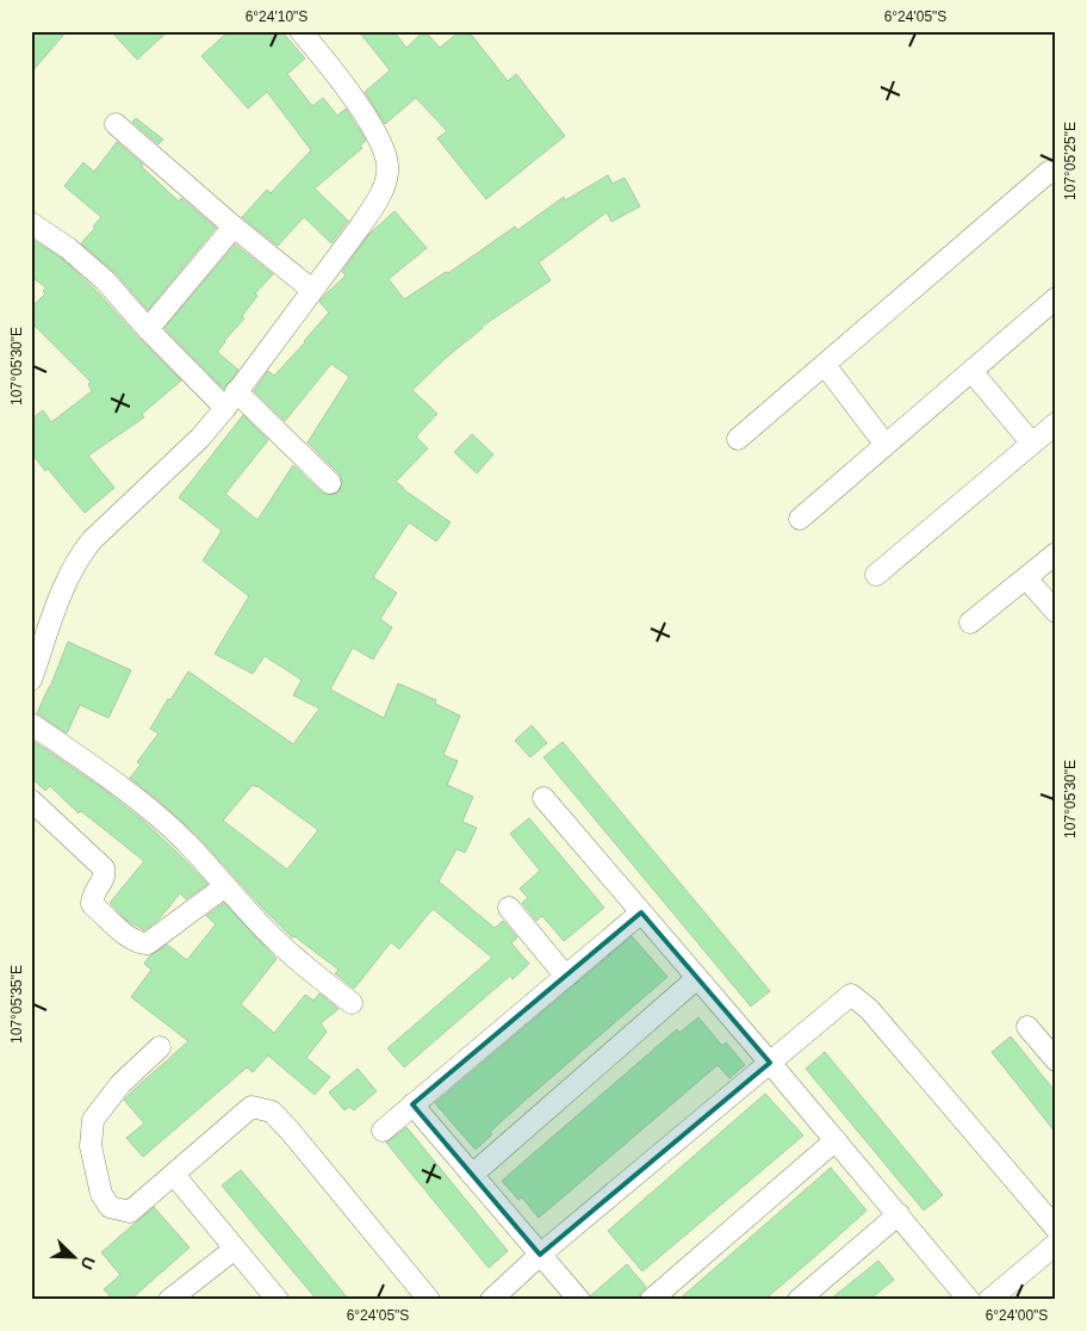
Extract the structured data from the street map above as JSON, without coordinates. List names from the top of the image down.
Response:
{
  "north": "bottom right",
  "coordinates": [
    "6°24'10\"S",
    "6°24'05\"S",
    "107°05'25\"E",
    "107°05'30\"E",
    "107°05'35\"E",
    "6°24'00\"S"
  ]
}
